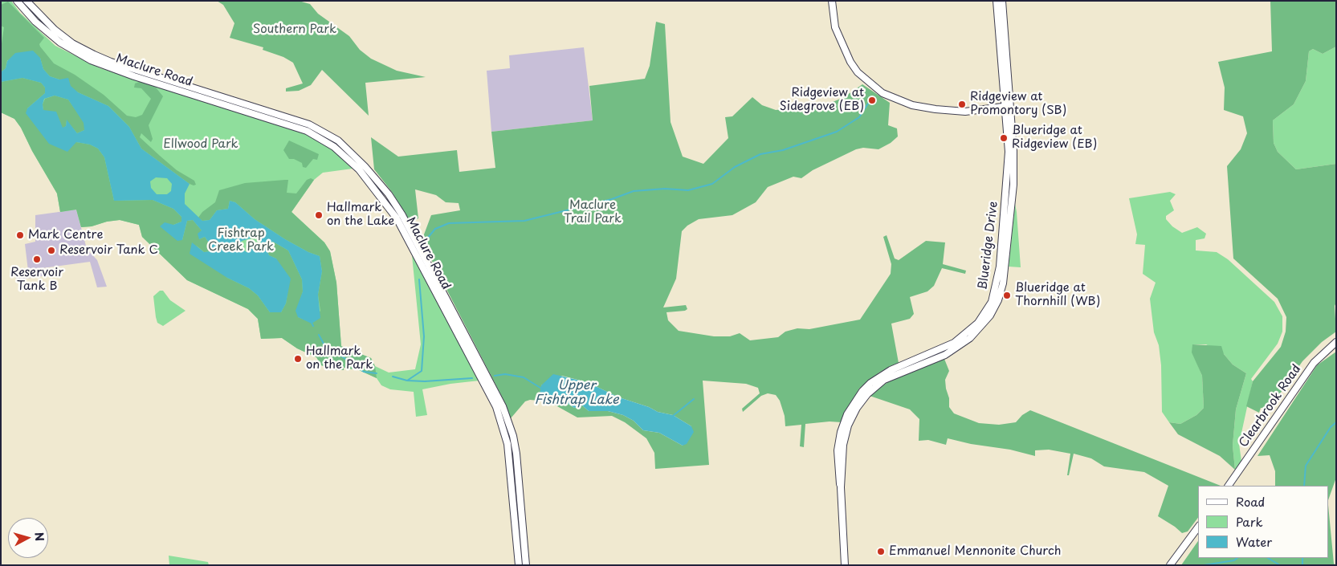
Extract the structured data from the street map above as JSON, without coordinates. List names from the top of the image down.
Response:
{
  "streets": {
    "main road": ["Maclure Road", "Blueridge Drive", "Clearbrook Road"]
  },
  "water": ["Upper Fishtrap Lake"],
  "parks": [
    "Southern Park",
    "Ellwood Park",
    "Maclure Trail Park",
    "Fishtrap Creek Park"
  ],
  "places": [
    "Ridgeview at Sidegrove (EB)",
    "Ridgeview at Promontory (SB)",
    "Blueridge at Ridgeview (EB)",
    "Hallmark on the Lake",
    "Mark Centre",
    "Reservoir Tank C",
    "Reservoir Tank B",
    "Blueridge at Thornhill (WB)",
    "Hallmark on the Park",
    "Emmanuel Mennonite Church"
  ],
  "legend": ["Road", "Park", "Water"],
  "north": "right"
}
